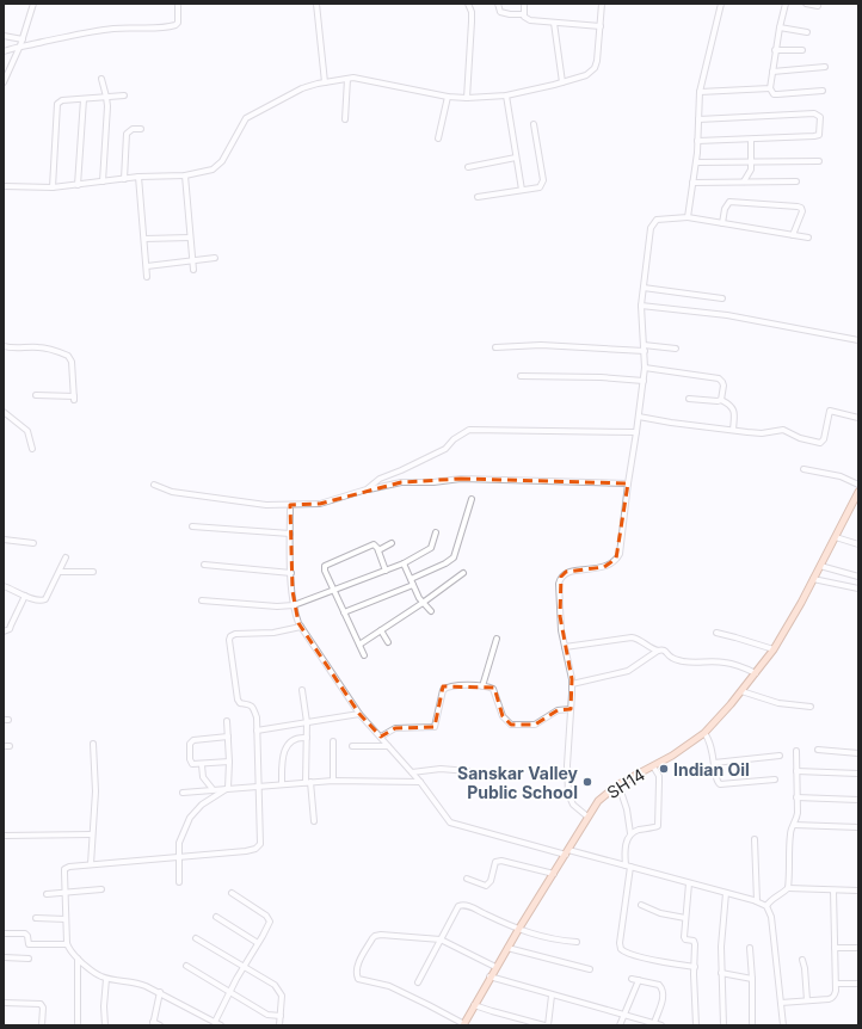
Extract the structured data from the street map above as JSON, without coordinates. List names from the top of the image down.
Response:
{
  "streets": {
    "main road": ["SH14"]
  },
  "places": ["Indian Oil", "Sanskar Valley Public School"]
}
